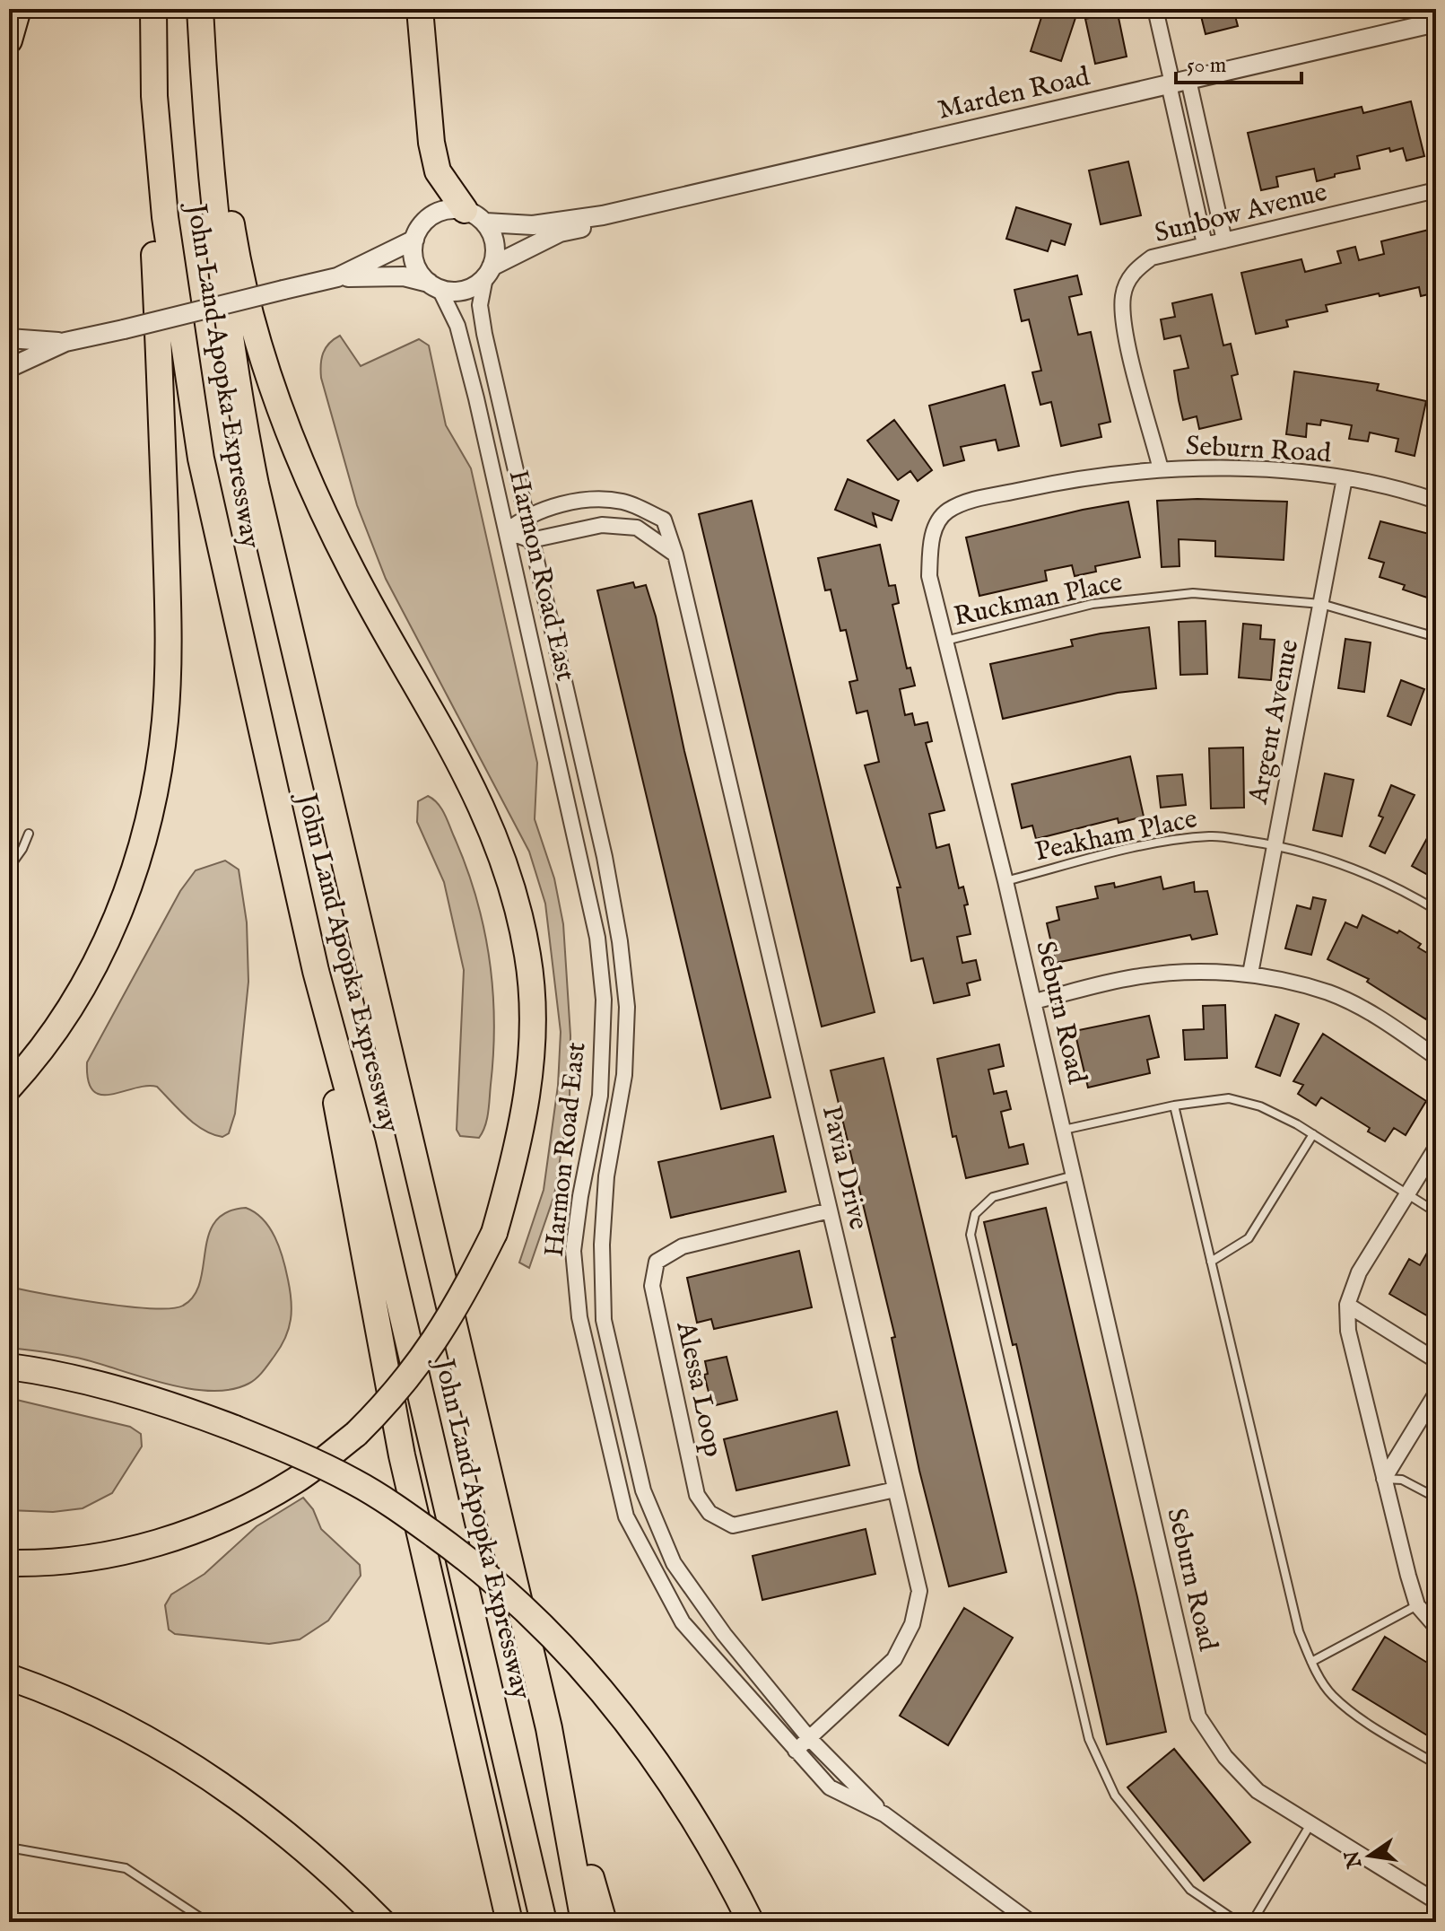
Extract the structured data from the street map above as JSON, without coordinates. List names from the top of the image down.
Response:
{
  "streets": {
    "highway": ["John Land Apopka Expressway"],
    "street": [
      "Marden Road",
      "Sunbow Avenue",
      "Seburn Road",
      "Harmon Road East",
      "Argent Avenue",
      "Pavia Drive",
      "Alessa Loop"
    ],
    "lane": ["Ruckman Place", "Peakham Place"]
  },
  "crossings": [
    ["Marden Road", "Harmon Road East"],
    ["Sunbow Avenue", "Seburn Road"],
    ["Seburn Road", "Ruckman Place"],
    ["Seburn Road", "Argent Avenue"],
    ["Seburn Road", "Peakham Place"],
    ["Harmon Road East", "Pavia Drive"],
    ["Ruckman Place", "Argent Avenue"],
    ["Argent Avenue", "Peakham Place"],
    ["Pavia Drive", "Alessa Loop"]
  ],
  "scale_bar": "50 m",
  "north": "left"
}
